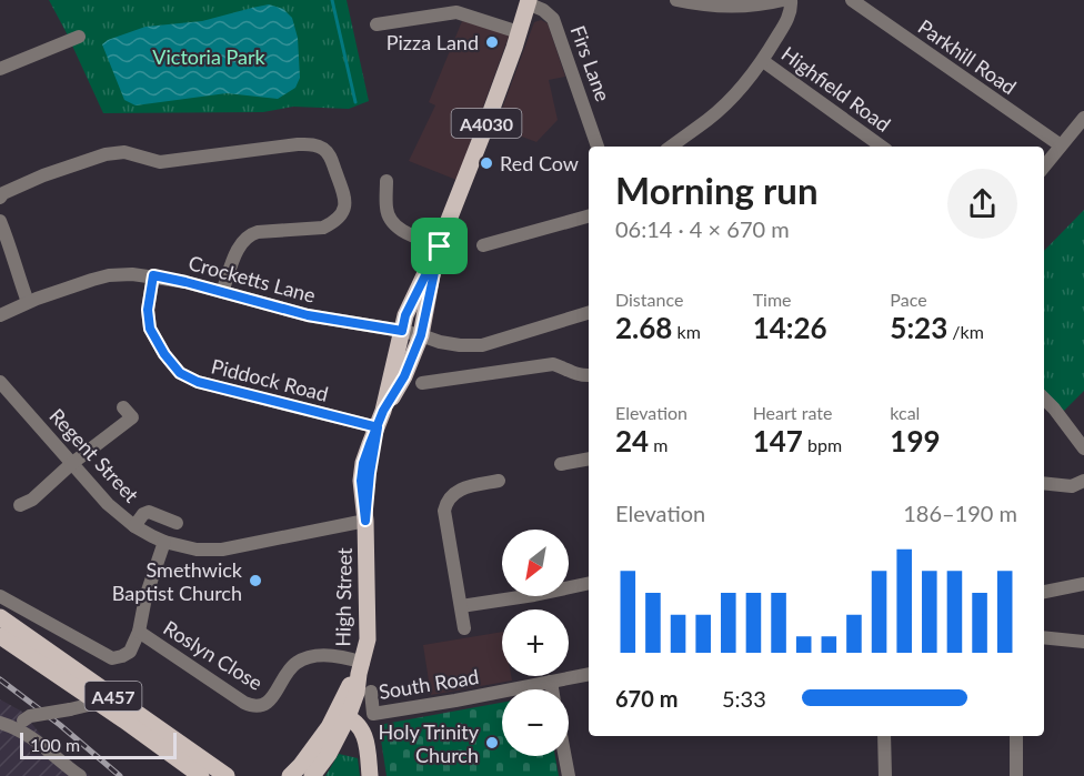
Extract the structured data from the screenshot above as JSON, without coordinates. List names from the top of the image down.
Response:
{
  "streets": {
    "main road": ["A4030", "High Street", "A457"],
    "street": [
      "Parkhill Road",
      "Firs Lane",
      "Highfield Road",
      "Crocketts Lane",
      "Piddock Road",
      "Regent Street",
      "Roslyn Close",
      "South Road"
    ]
  },
  "crossings": [
    ["Firs Lane", "High Street"],
    ["Crocketts Lane", "Piddock Road"],
    ["Crocketts Lane", "High Street"],
    ["Piddock Road", "High Street"],
    ["Regent Street", "High Street"],
    ["High Street", "Roslyn Close"]
  ],
  "parks": ["Victoria Park"],
  "places": [
    "Pizza Land",
    "Red Cow",
    "Smethwick Baptist Church",
    "Holy Trinity Church"
  ],
  "scale_bar": "100 m",
  "north": "bottom left",
  "page": {
    "heading": ["Morning run", "06:14 · 4 × 670 m"],
    "stats": [
      ["Distance", "2.68 km"],
      ["Time", "14:26"],
      ["Pace", "5:23 /km"],
      ["Elevation", "24 m"],
      ["Heart rate", "147 bpm"],
      ["kcal", "199"]
    ],
    "chart": ["Elevation", "186–190 m"],
    "map_buttons": ["+", "−"],
    "list": [
      {
        "name": "670 m",
        "note": "5:33"
      }
    ],
    "scale": "100 m"
  }
}
